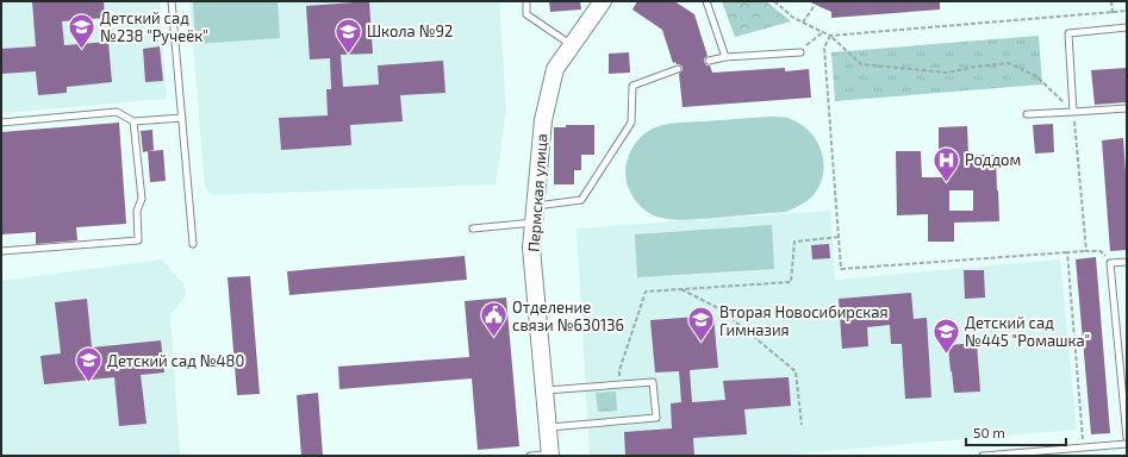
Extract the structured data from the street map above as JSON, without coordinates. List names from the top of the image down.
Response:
{
  "streets": {
    "street": ["Пермская улица"]
  },
  "places": {
    "school or university": [
      "Детский сад №238 \"Ручеёк\"",
      "Школа №92",
      "Вторая Новосибирская Гимназия",
      "Детский сад №445 \"Ромашка\"",
      "Детский сад №480"
    ],
    "hospital": ["Роддом"],
    "public building": ["Отделение связи №630136"]
  },
  "scale_bar": "50 m"
}
